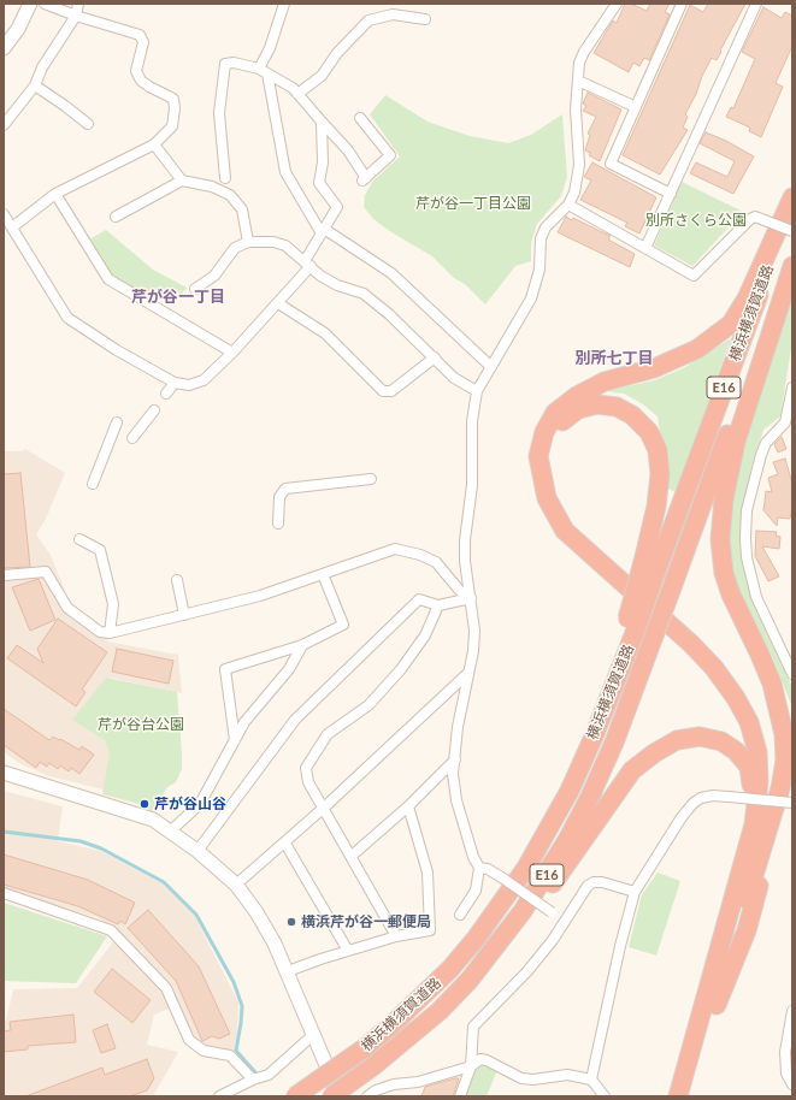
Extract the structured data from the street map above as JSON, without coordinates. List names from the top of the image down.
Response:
{
  "streets": {
    "highway": ["横浜横須賀道路", "E16"]
  },
  "districts": ["芹が谷一丁目", "別所七丁目"],
  "parks": ["芹が谷一丁目公園", "別所さくら公園", "芹が谷台公園"],
  "places": ["芹が谷山谷", "横浜芹が谷一郵便局"]
}
